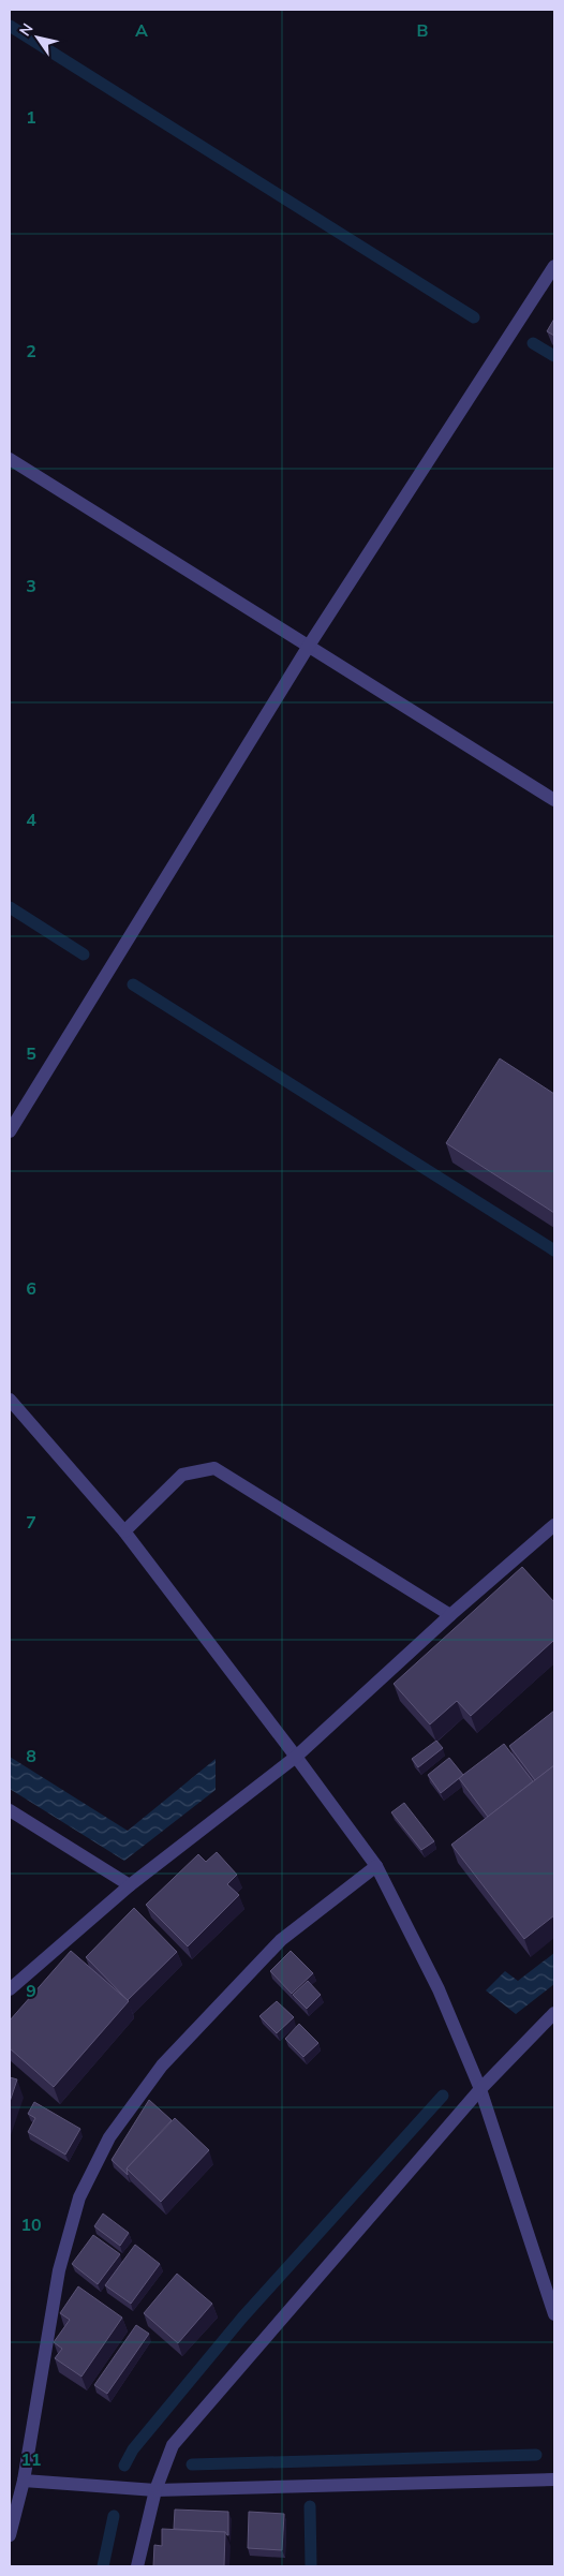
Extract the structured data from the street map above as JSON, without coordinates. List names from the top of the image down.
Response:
{
  "north": "top left",
  "grid": {
    "columns": ["A", "B"],
    "rows": [
      "1",
      "2",
      "3",
      "4",
      "5",
      "6",
      "7",
      "8",
      "9",
      "10",
      "11"
    ]
  }
}
